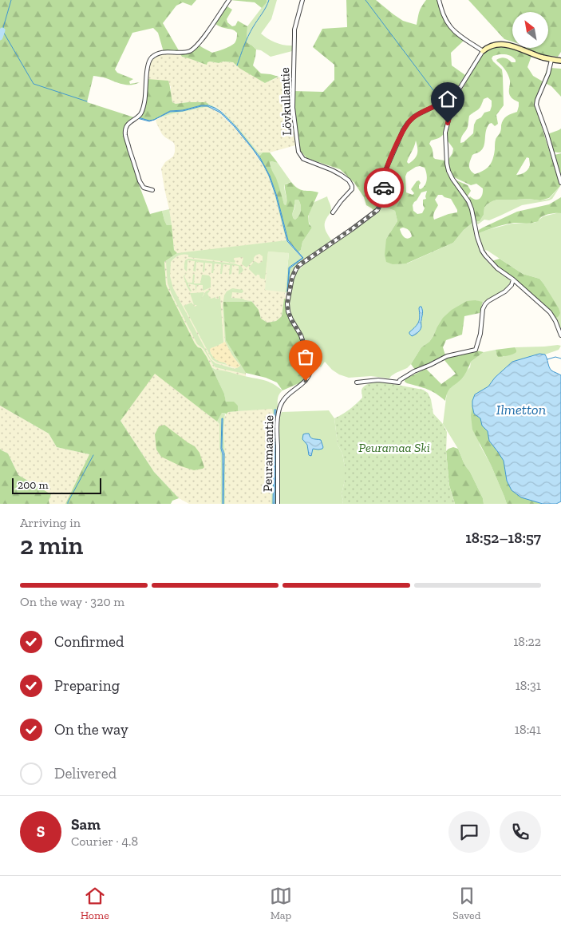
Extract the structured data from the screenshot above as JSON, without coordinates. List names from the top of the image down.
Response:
{
  "streets": {
    "street": ["Lövkullantie", "Peuramaantie"]
  },
  "water": ["Ilmetton"],
  "parks": ["Peuramaa Ski"],
  "scale_bar": "200 m",
  "north": "top left",
  "page": {
    "scale": "200 m",
    "heading": ["2 min", "Arriving in", "18:52–18:57"],
    "panel": ["Sam", "Courier · 4.8"],
    "bar": "On the way · 320 m",
    "list": [
      ["Confirmed", "18:22"],
      ["Preparing", "18:31"],
      ["On the way", "18:41"],
      "Delivered"
    ],
    "round": "S",
    "tabs": ["Home", "Map", "Saved"]
  }
}
